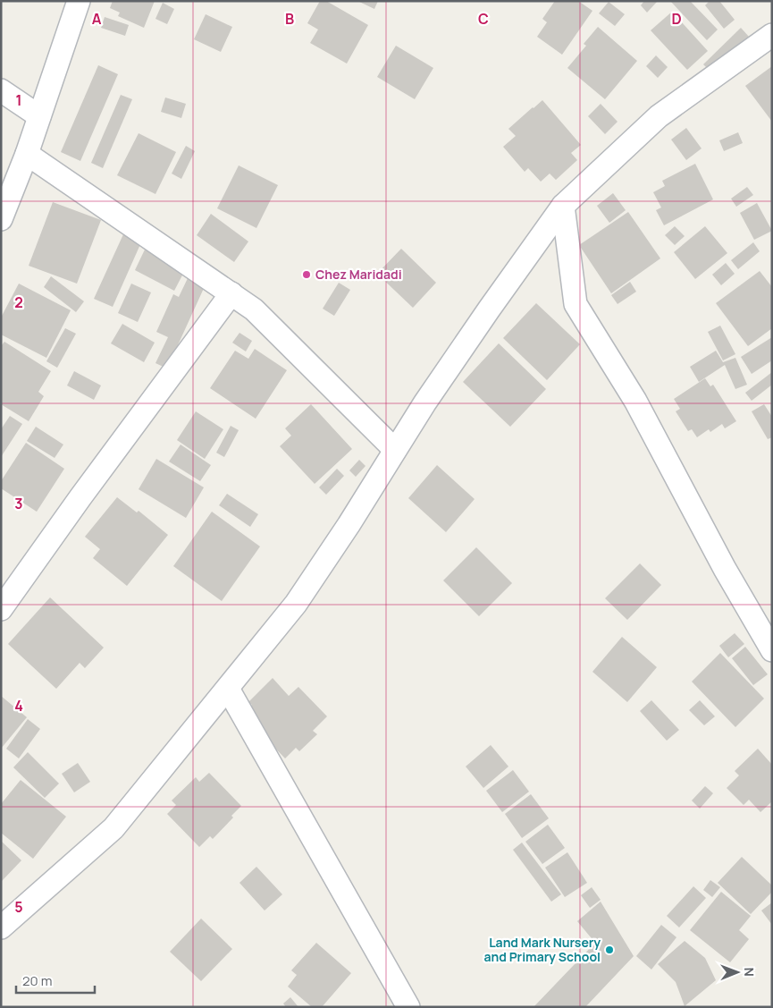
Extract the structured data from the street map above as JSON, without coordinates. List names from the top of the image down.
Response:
{
  "places": ["Chez Maridadi", "Land Mark Nursery and Primary School"],
  "scale_bar": "20 m",
  "north": "right",
  "grid": {
    "columns": [
      "A",
      "B",
      "C",
      "D"
    ],
    "rows": [
      "1",
      "2",
      "3",
      "4",
      "5"
    ]
  }
}
